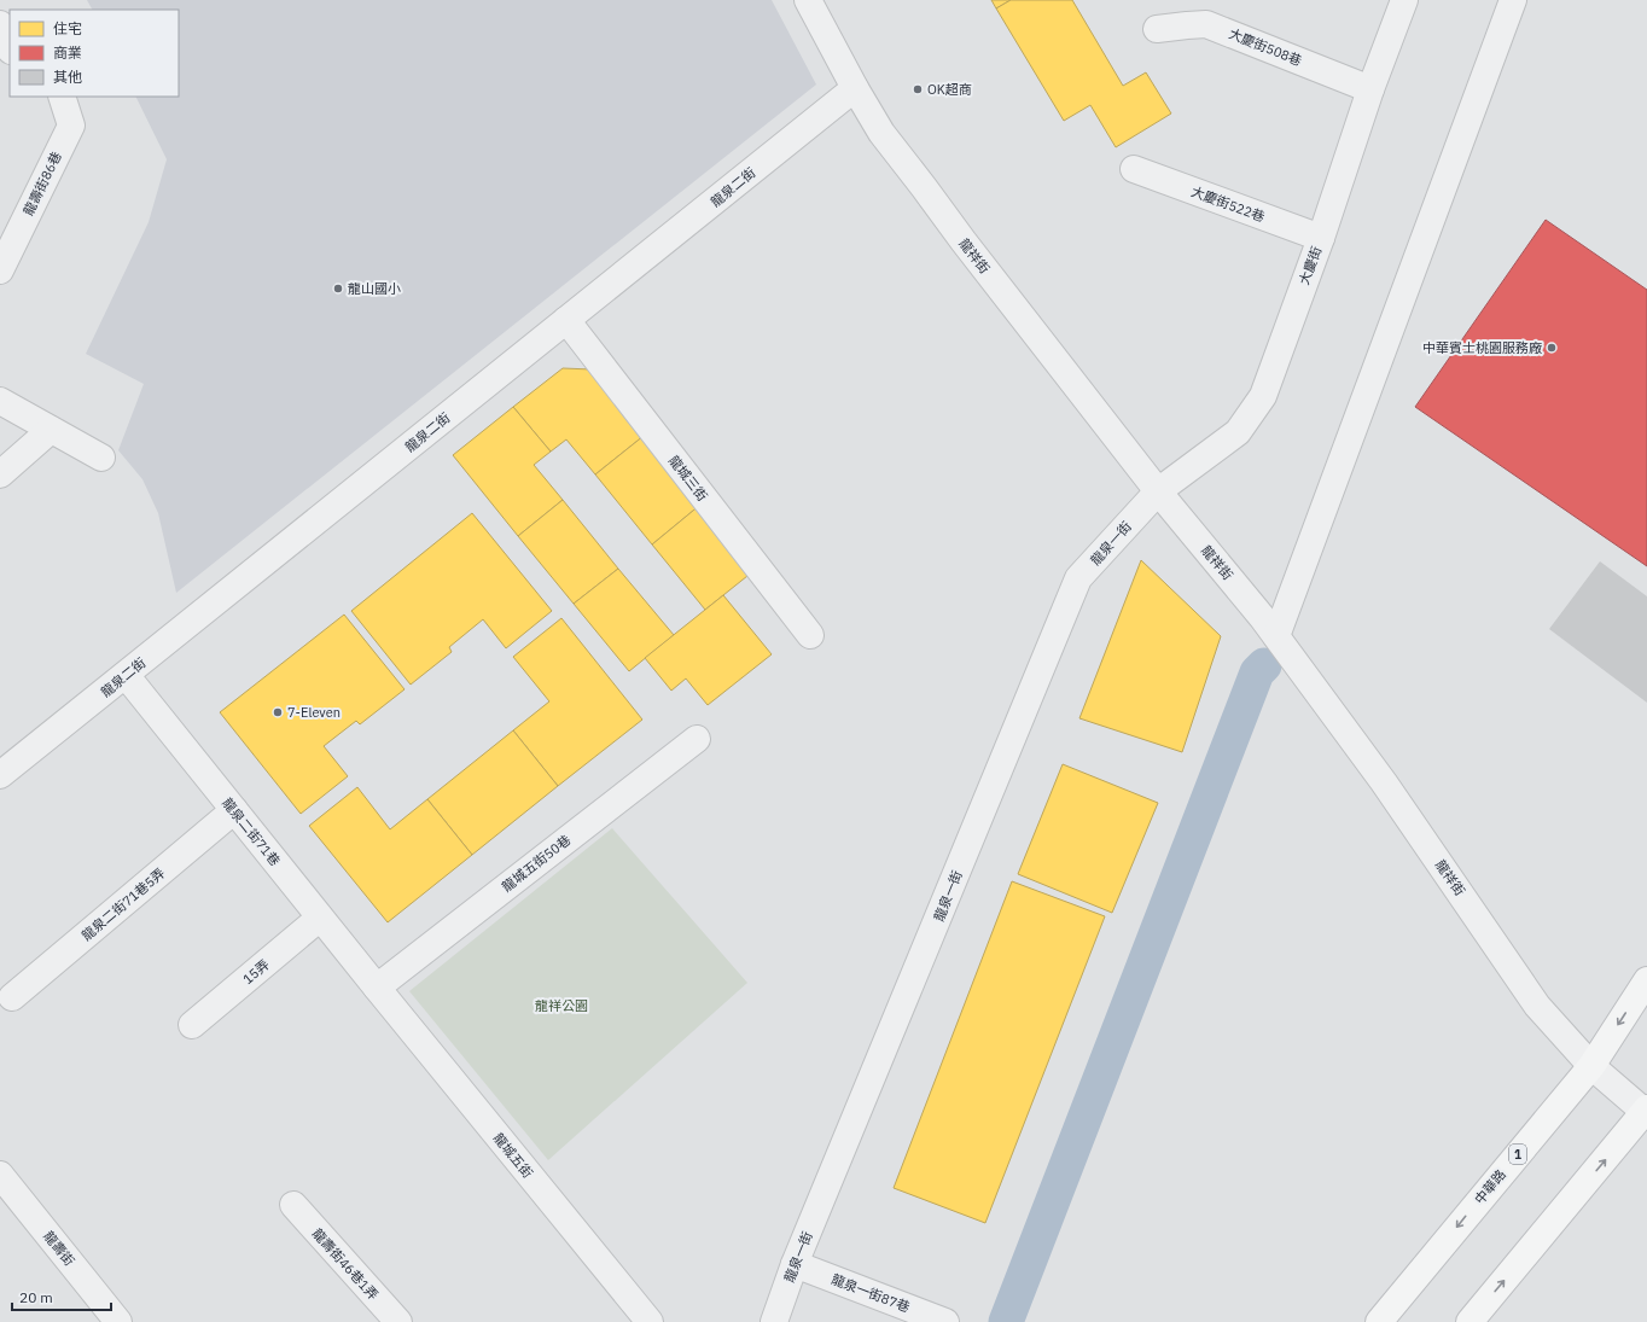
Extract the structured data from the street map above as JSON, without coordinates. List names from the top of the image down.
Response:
{
  "streets": {
    "main road": ["1", "中華路"],
    "street": [
      "大慶街508巷",
      "龍壽街86巷",
      "龍泉二街",
      "大慶街522巷",
      "龍祥街",
      "大慶街",
      "龍城三街",
      "龍泉一街",
      "龍泉二街71巷",
      "龍城五街50巷",
      "龍泉二街71巷5弄",
      "15弄",
      "龍城五街",
      "龍壽街",
      "龍壽街46巷1弄",
      "龍泉一街87巷"
    ]
  },
  "crossings": [
    ["大慶街508巷", "大慶街"],
    ["龍泉二街", "龍祥街"],
    ["龍泉二街", "龍城三街"],
    ["龍泉二街", "龍泉二街71巷"],
    ["大慶街522巷", "大慶街"],
    ["龍祥街", "大慶街"],
    ["龍祥街", "龍泉一街"],
    ["龍祥街", "中華路"],
    ["大慶街", "龍泉一街"],
    ["龍泉一街", "龍泉一街87巷"],
    ["龍泉二街71巷", "龍城五街50巷"],
    ["龍泉二街71巷", "龍泉二街71巷5弄"],
    ["龍泉二街71巷", "15弄"],
    ["龍泉二街71巷", "龍城五街"],
    ["龍城五街50巷", "龍城五街"]
  ],
  "parks": ["龍祥公園"],
  "places": [
    "OK超商",
    "龍山國小",
    "中華賓士桃園服務廠",
    "7-Eleven"
  ],
  "legend": ["住宅", "商業", "其他"],
  "scale_bar": "20 m"
}
